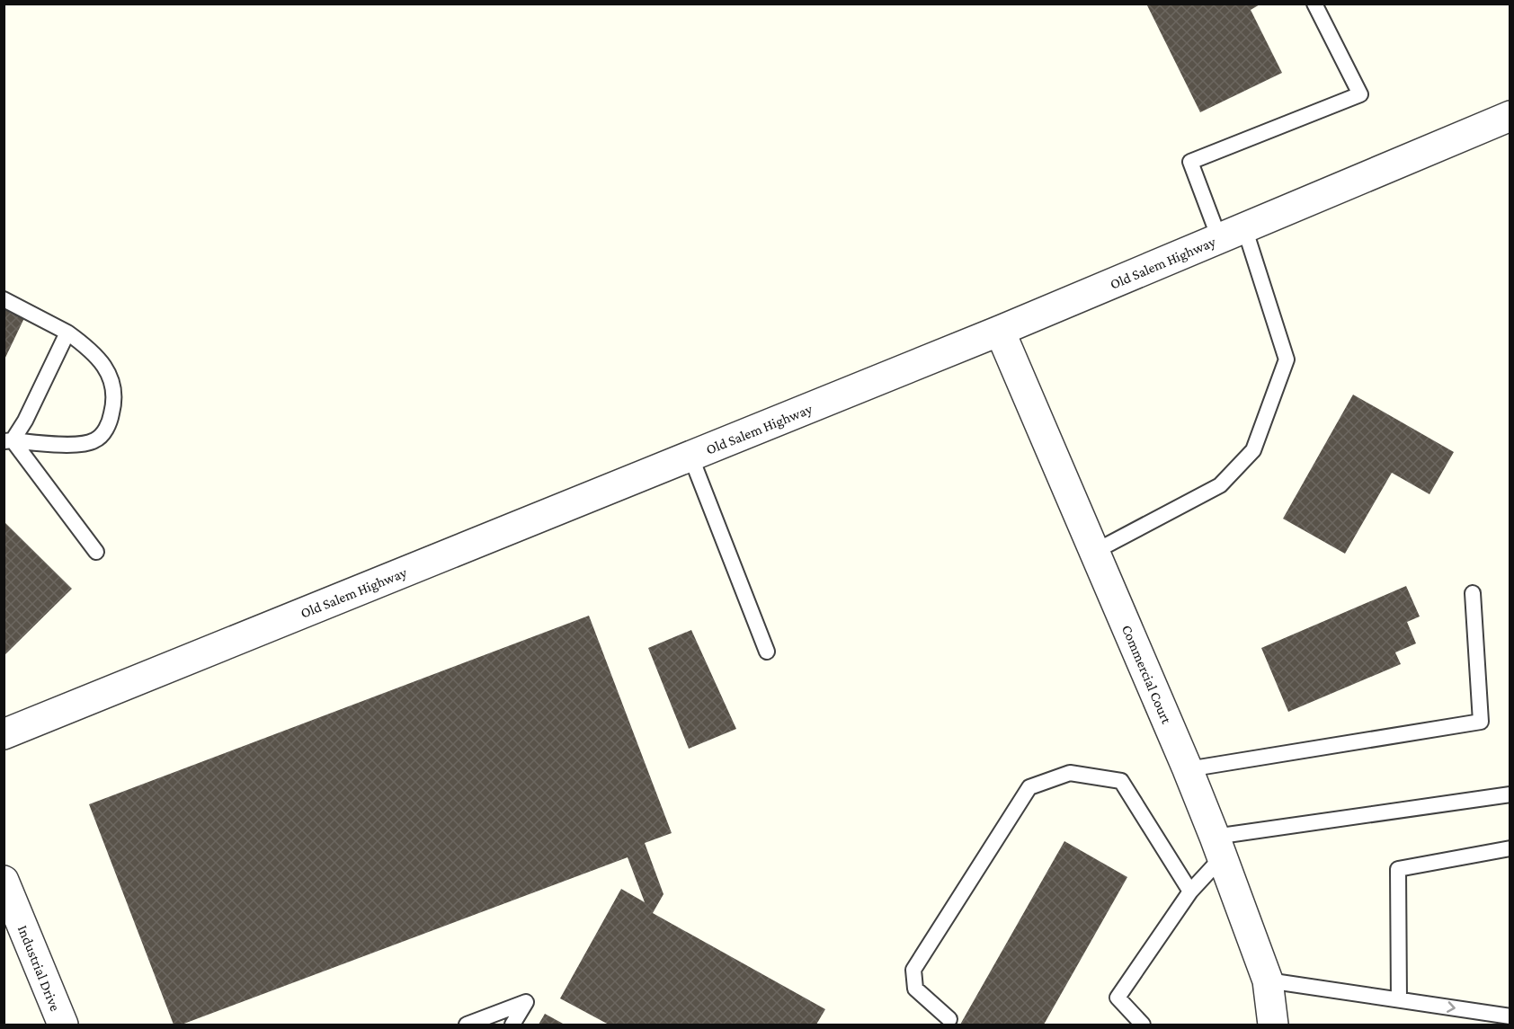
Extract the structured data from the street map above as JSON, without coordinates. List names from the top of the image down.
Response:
{
  "streets": {
    "street": ["Old Salem Highway", "Commercial Court", "Industrial Drive"]
  },
  "crossings": [
    ["Old Salem Highway", "Commercial Court"]
  ]
}
